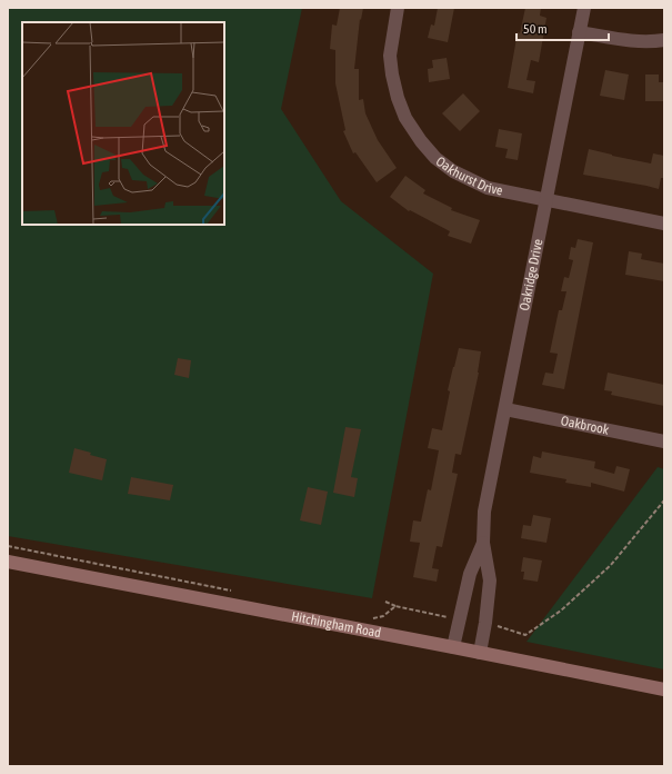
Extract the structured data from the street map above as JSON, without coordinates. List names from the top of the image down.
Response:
{
  "streets": {
    "street": [
      "Oakhurst Drive",
      "Oakridge Drive",
      "Oakbrook",
      "Hitchingham Road"
    ]
  },
  "crossings": [
    ["Oakhurst Drive", "Oakridge Drive"],
    ["Oakridge Drive", "Oakbrook"],
    ["Oakridge Drive", "Hitchingham Road"]
  ],
  "scale_bar": "50 m"
}
